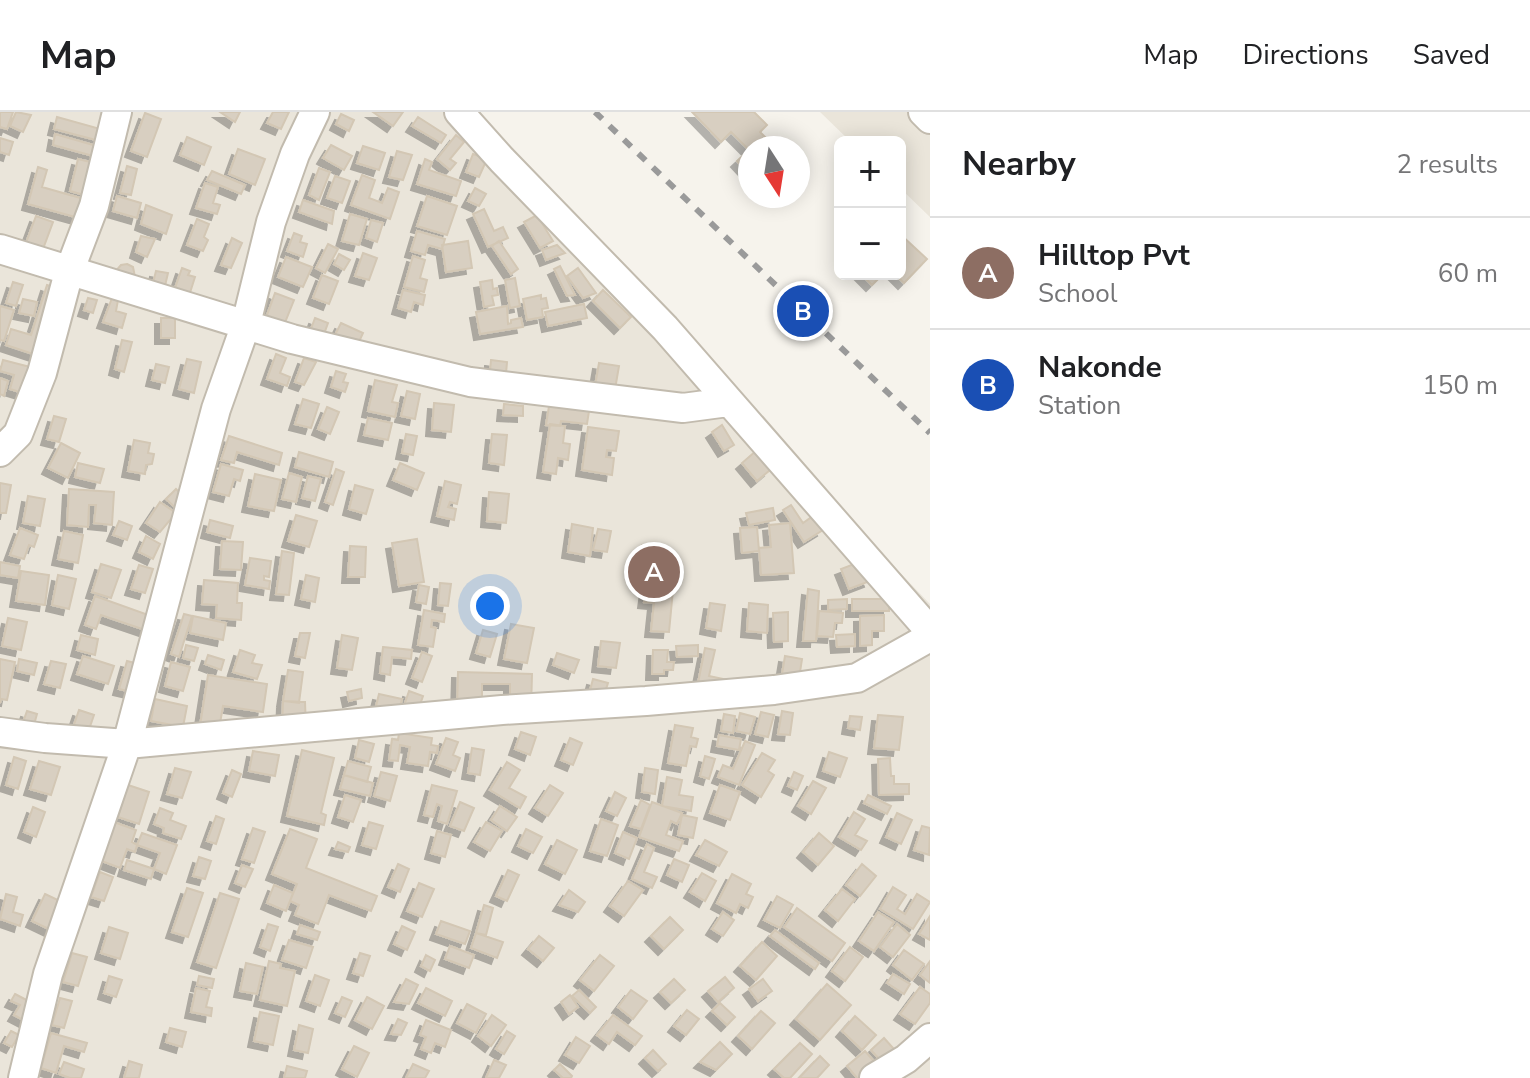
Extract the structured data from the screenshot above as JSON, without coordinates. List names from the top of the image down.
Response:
{
  "north": "bottom",
  "page": {
    "header": "Map",
    "nav": ["Map", "Directions", "Saved"],
    "heading": ["Nearby", "2 results"],
    "map_buttons": ["+", "−"],
    "list": [
      {
        "mark": "A",
        "name": "Hilltop Pvt",
        "note": "School",
        "value": "60 m"
      },
      {
        "mark": "B",
        "name": "Nakonde",
        "note": "Station",
        "value": "150 m"
      }
    ],
    "pins": ["B", "A"]
  }
}
